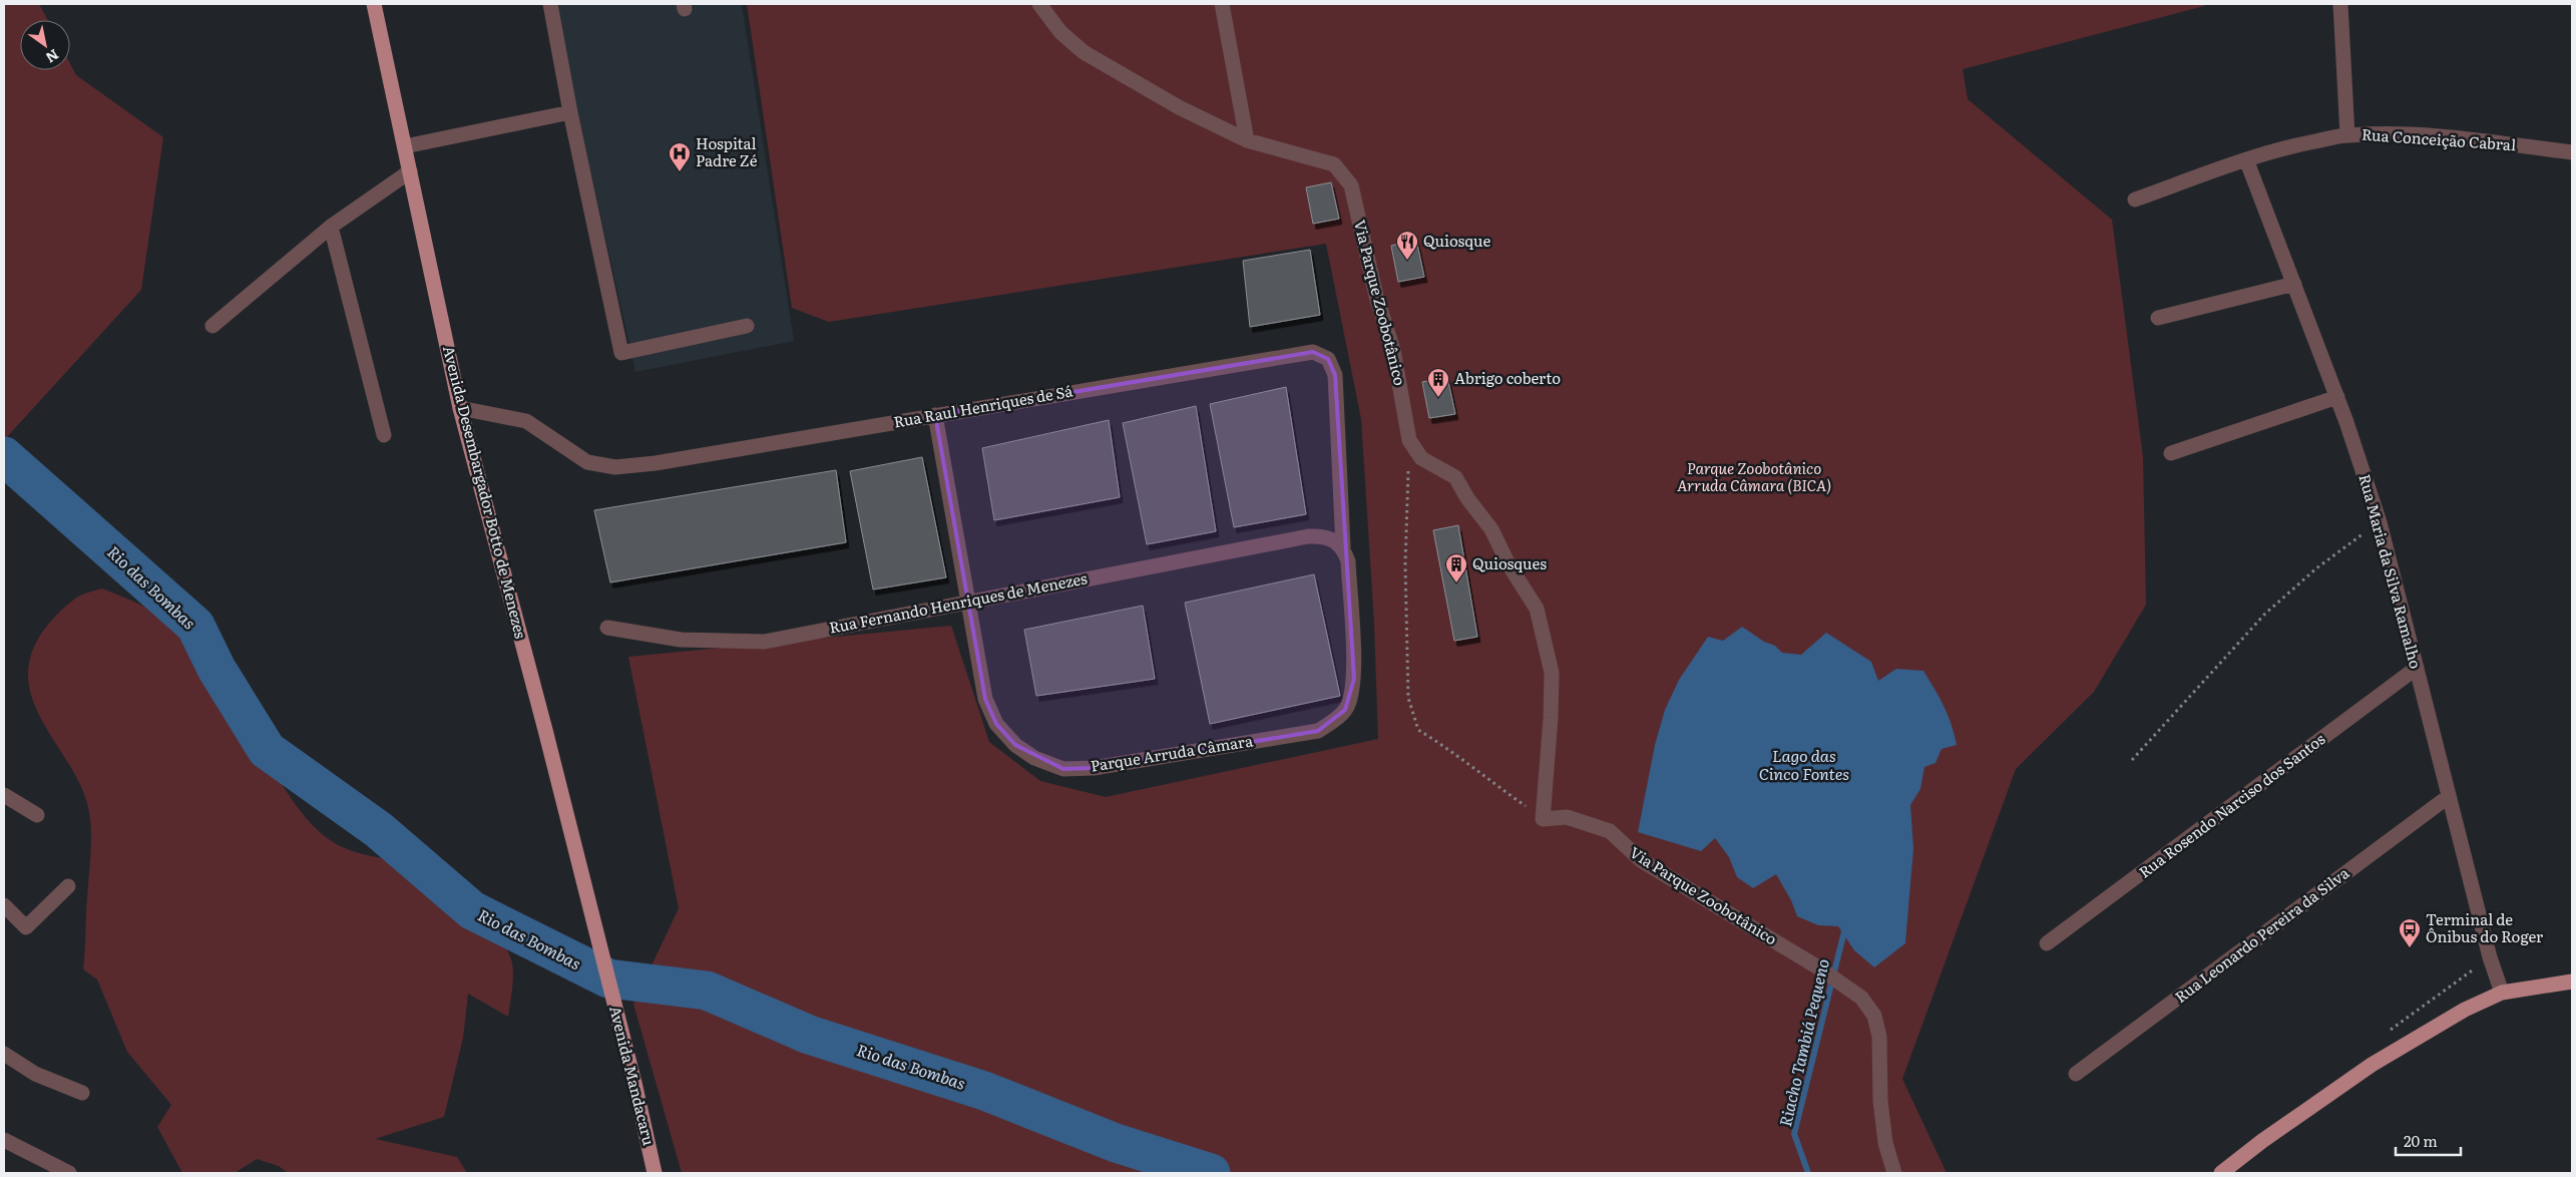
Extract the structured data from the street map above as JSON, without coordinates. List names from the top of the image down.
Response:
{
  "streets": {
    "main road": ["Avenida Desembargador Botto de Menezes", "Avenida Mandacaru"],
    "street": [
      "Rua Conceição Cabral",
      "Via Parque Zoobotânico",
      "Rua Raul Henriques de Sá",
      "Rua Maria da Silva Ramalho",
      "Rua Fernando Henriques de Menezes",
      "Parque Arruda Câmara",
      "Rua Rosendo Narciso dos Santos",
      "Rua Leonardo Pereira da Silva"
    ]
  },
  "crossings": [
    ["Rua Conceição Cabral", "Rua Maria da Silva Ramalho"],
    ["Rua Raul Henriques de Sá", "Avenida Desembargador Botto de Menezes"],
    ["Rua Raul Henriques de Sá", "Rua Fernando Henriques de Menezes"],
    ["Rua Raul Henriques de Sá", "Parque Arruda Câmara"],
    ["Avenida Desembargador Botto de Menezes", "Avenida Mandacaru"],
    ["Rua Maria da Silva Ramalho", "Rua Rosendo Narciso dos Santos"],
    ["Rua Maria da Silva Ramalho", "Rua Leonardo Pereira da Silva"],
    ["Rua Fernando Henriques de Menezes", "Parque Arruda Câmara"]
  ],
  "water": ["Rio das Bombas", "Lago das Cinco Fontes", "Riacho Tambiá Pequeno"],
  "parks": ["Parque Zoobotânico Arruda Câmara (BICA)"],
  "places": {
    "hospital": ["Hospital Padre Zé"],
    "restaurant": ["Quiosque"],
    "building": ["Abrigo coberto", "Quiosques"],
    "bus stop": ["Terminal de Ônibus do Roger"]
  },
  "scale_bar": "20 m",
  "north": "bottom right"
}
